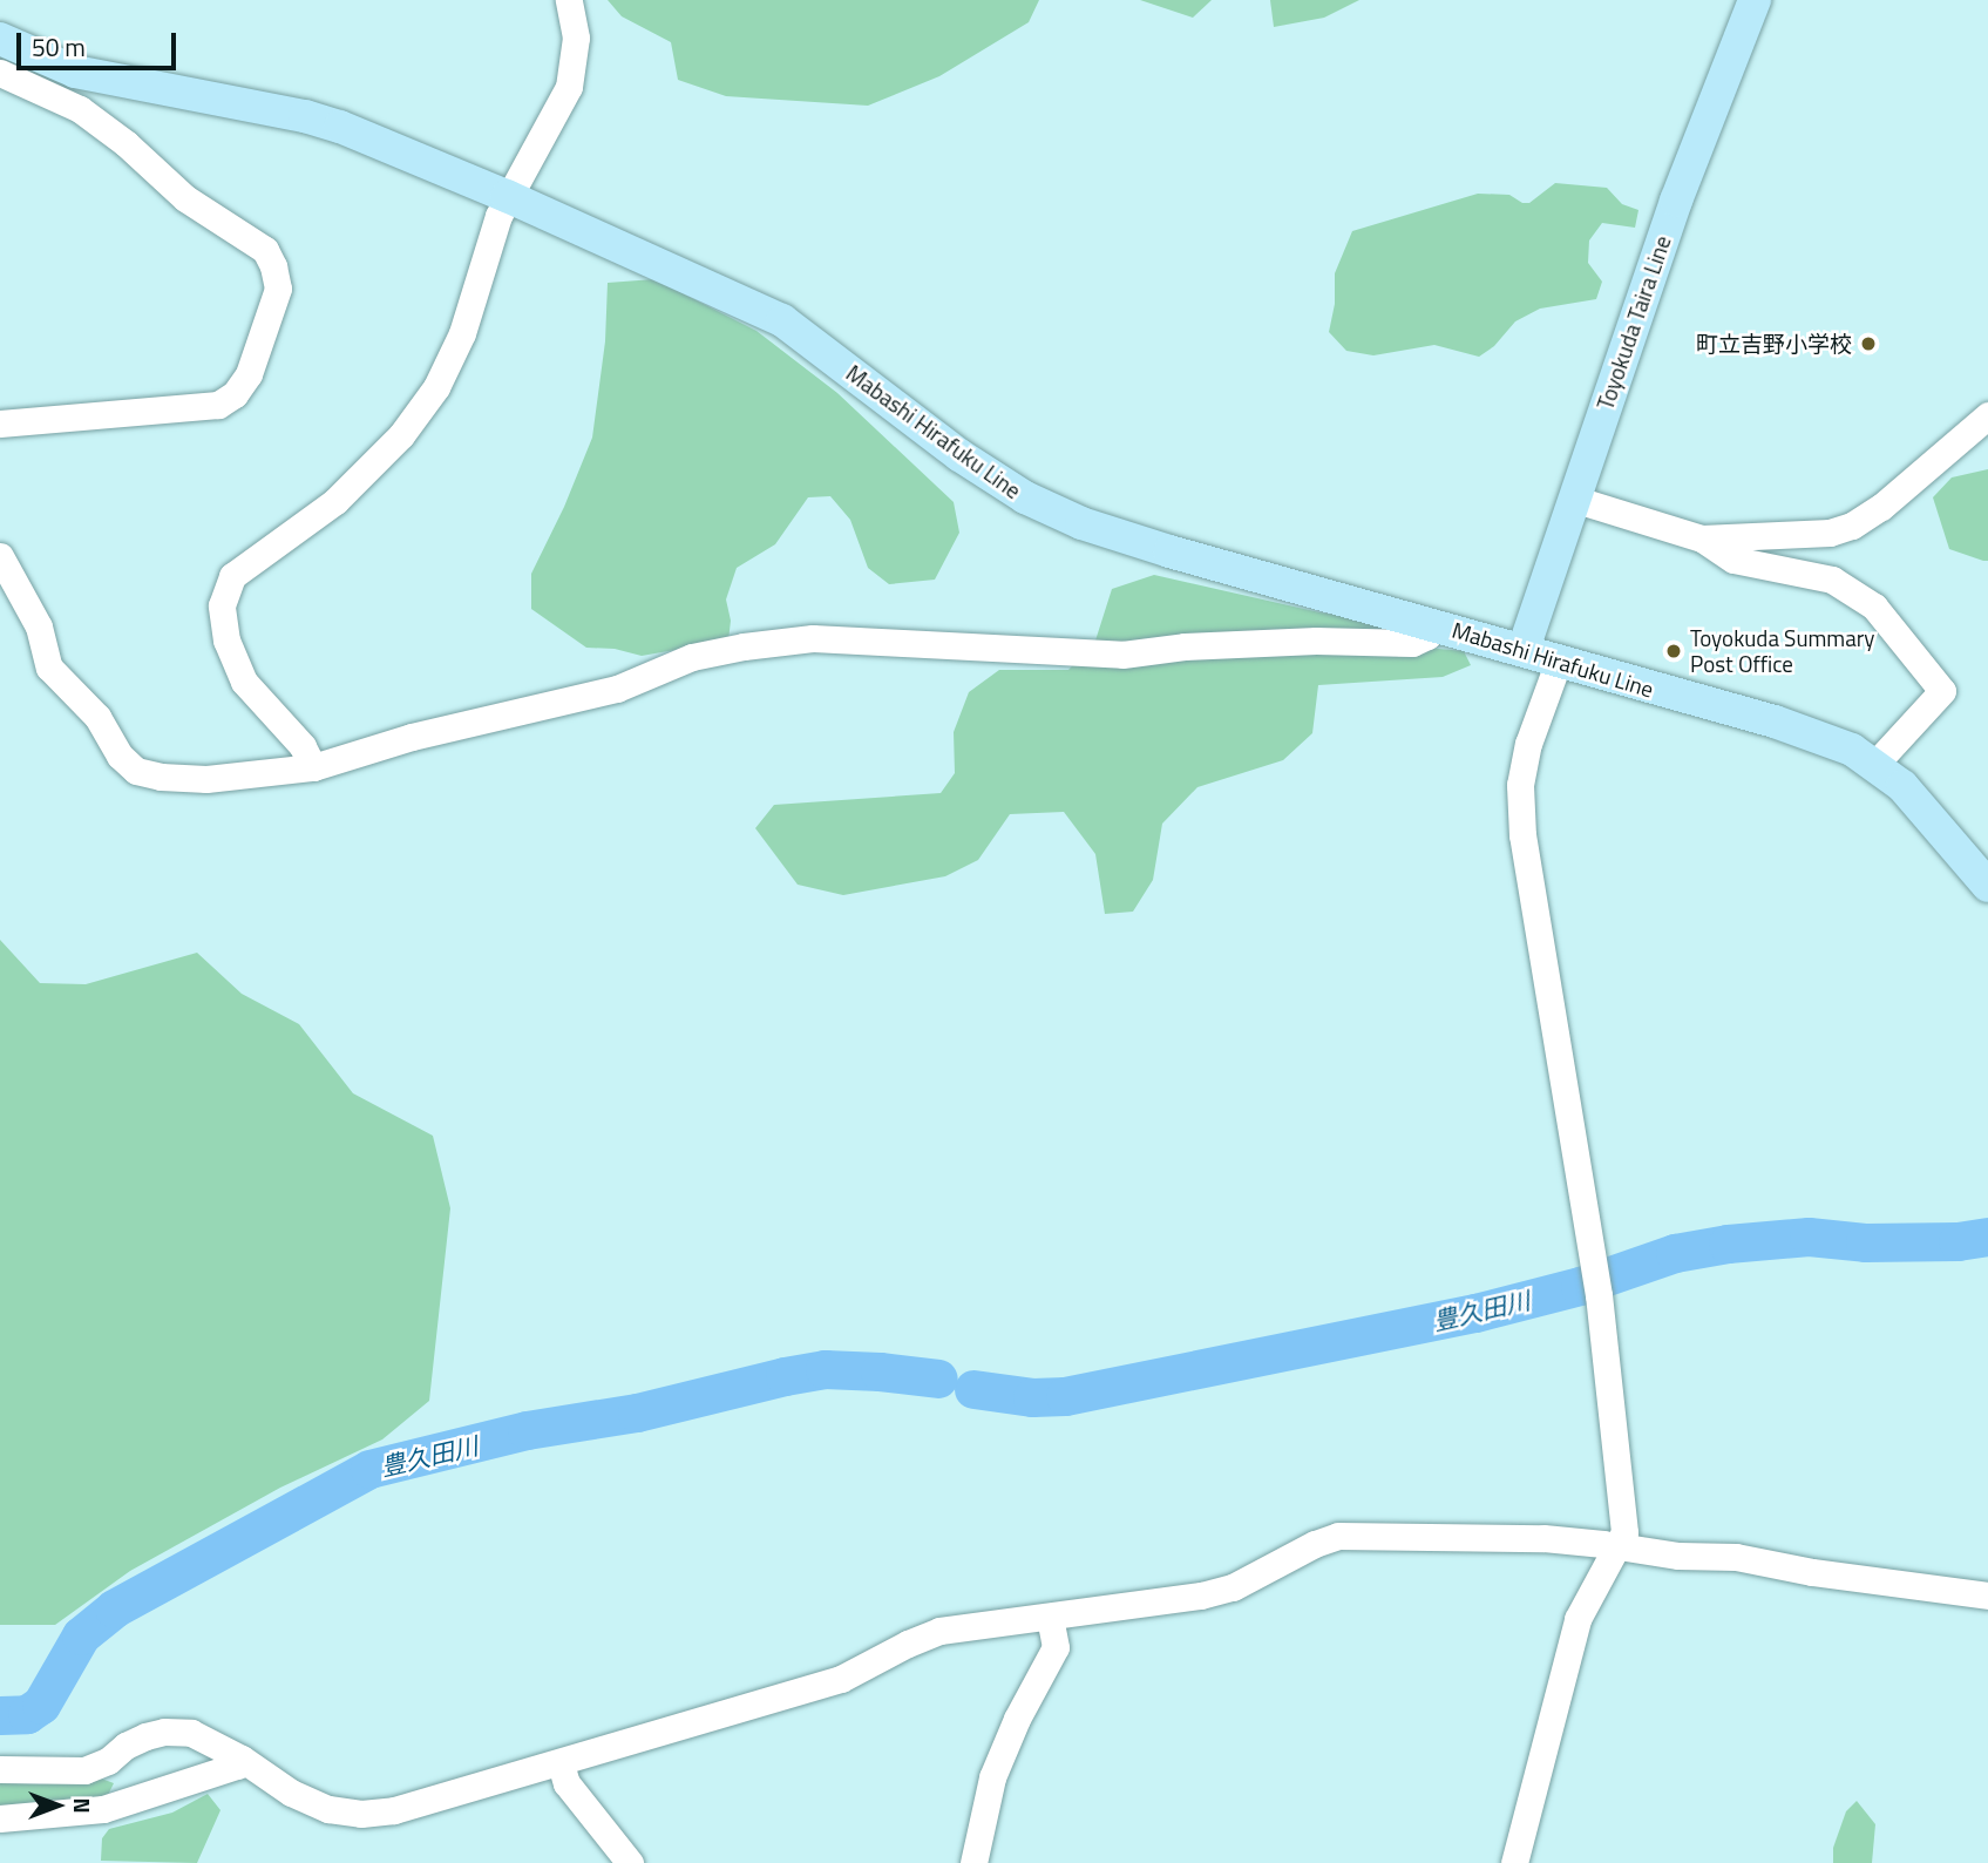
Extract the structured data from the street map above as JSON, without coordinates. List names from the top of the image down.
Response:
{
  "streets": {
    "main road": ["Toyokuda Taira Line", "Mabashi Hirafuku Line"]
  },
  "crossings": [
    ["Toyokuda Taira Line", "Mabashi Hirafuku Line"]
  ],
  "water": ["豊久田川"],
  "places": ["町立吉野小学校", "Toyokuda Summary Post Office"],
  "scale_bar": "50 m",
  "north": "right"
}
